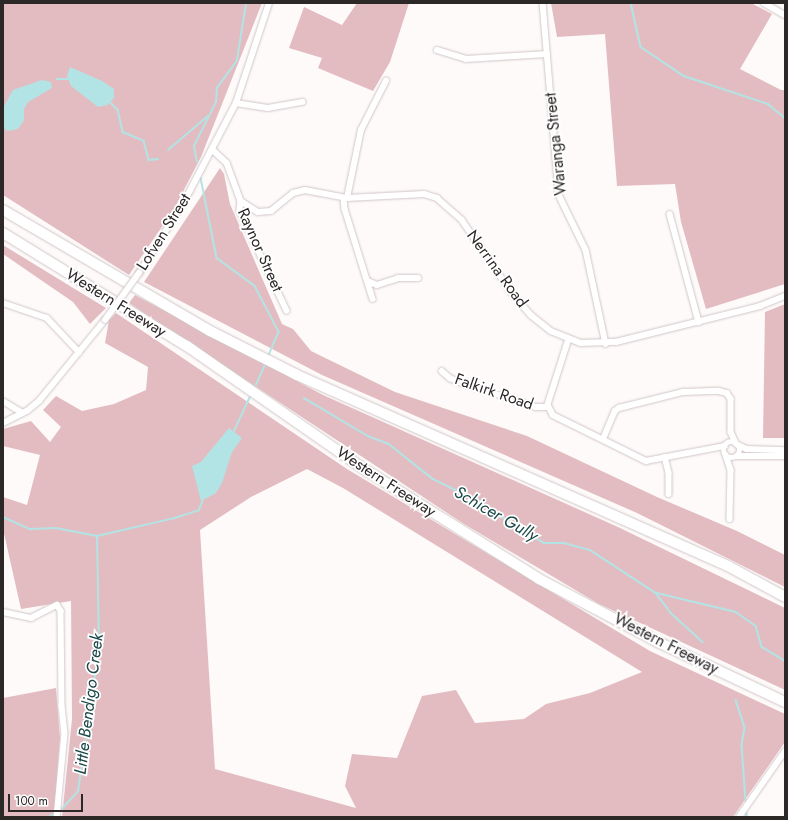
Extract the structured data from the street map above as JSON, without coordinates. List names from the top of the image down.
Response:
{
  "streets": {
    "highway": ["Western Freeway"],
    "street": [
      "Waranga Street",
      "Lofven Street",
      "Raynor Street",
      "Nerrina Road",
      "Falkirk Road"
    ]
  },
  "crossings": [
    ["Waranga Street", "Nerrina Road"],
    ["Lofven Street", "Raynor Street"],
    ["Raynor Street", "Nerrina Road"]
  ],
  "water": ["Schicer Gully", "Little Bendigo Creek"],
  "scale_bar": "100 m"
}
